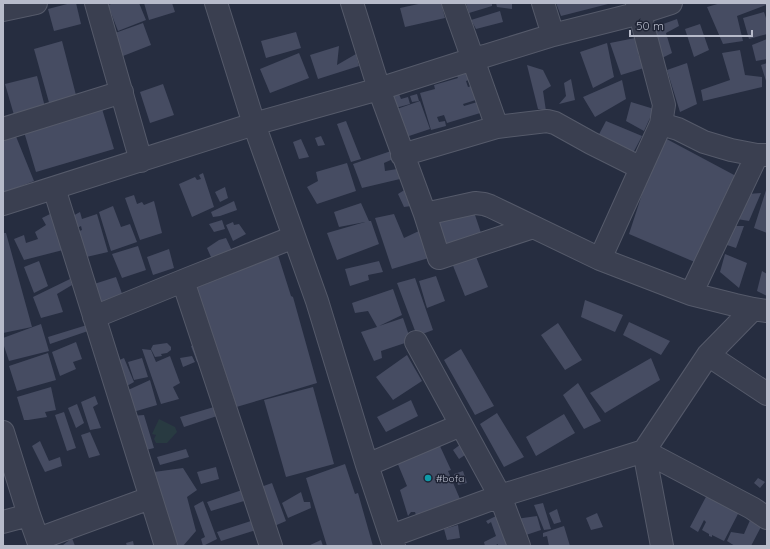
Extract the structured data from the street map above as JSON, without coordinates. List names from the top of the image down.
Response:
{
  "places": ["#bofa"],
  "scale_bar": "50 m"
}
